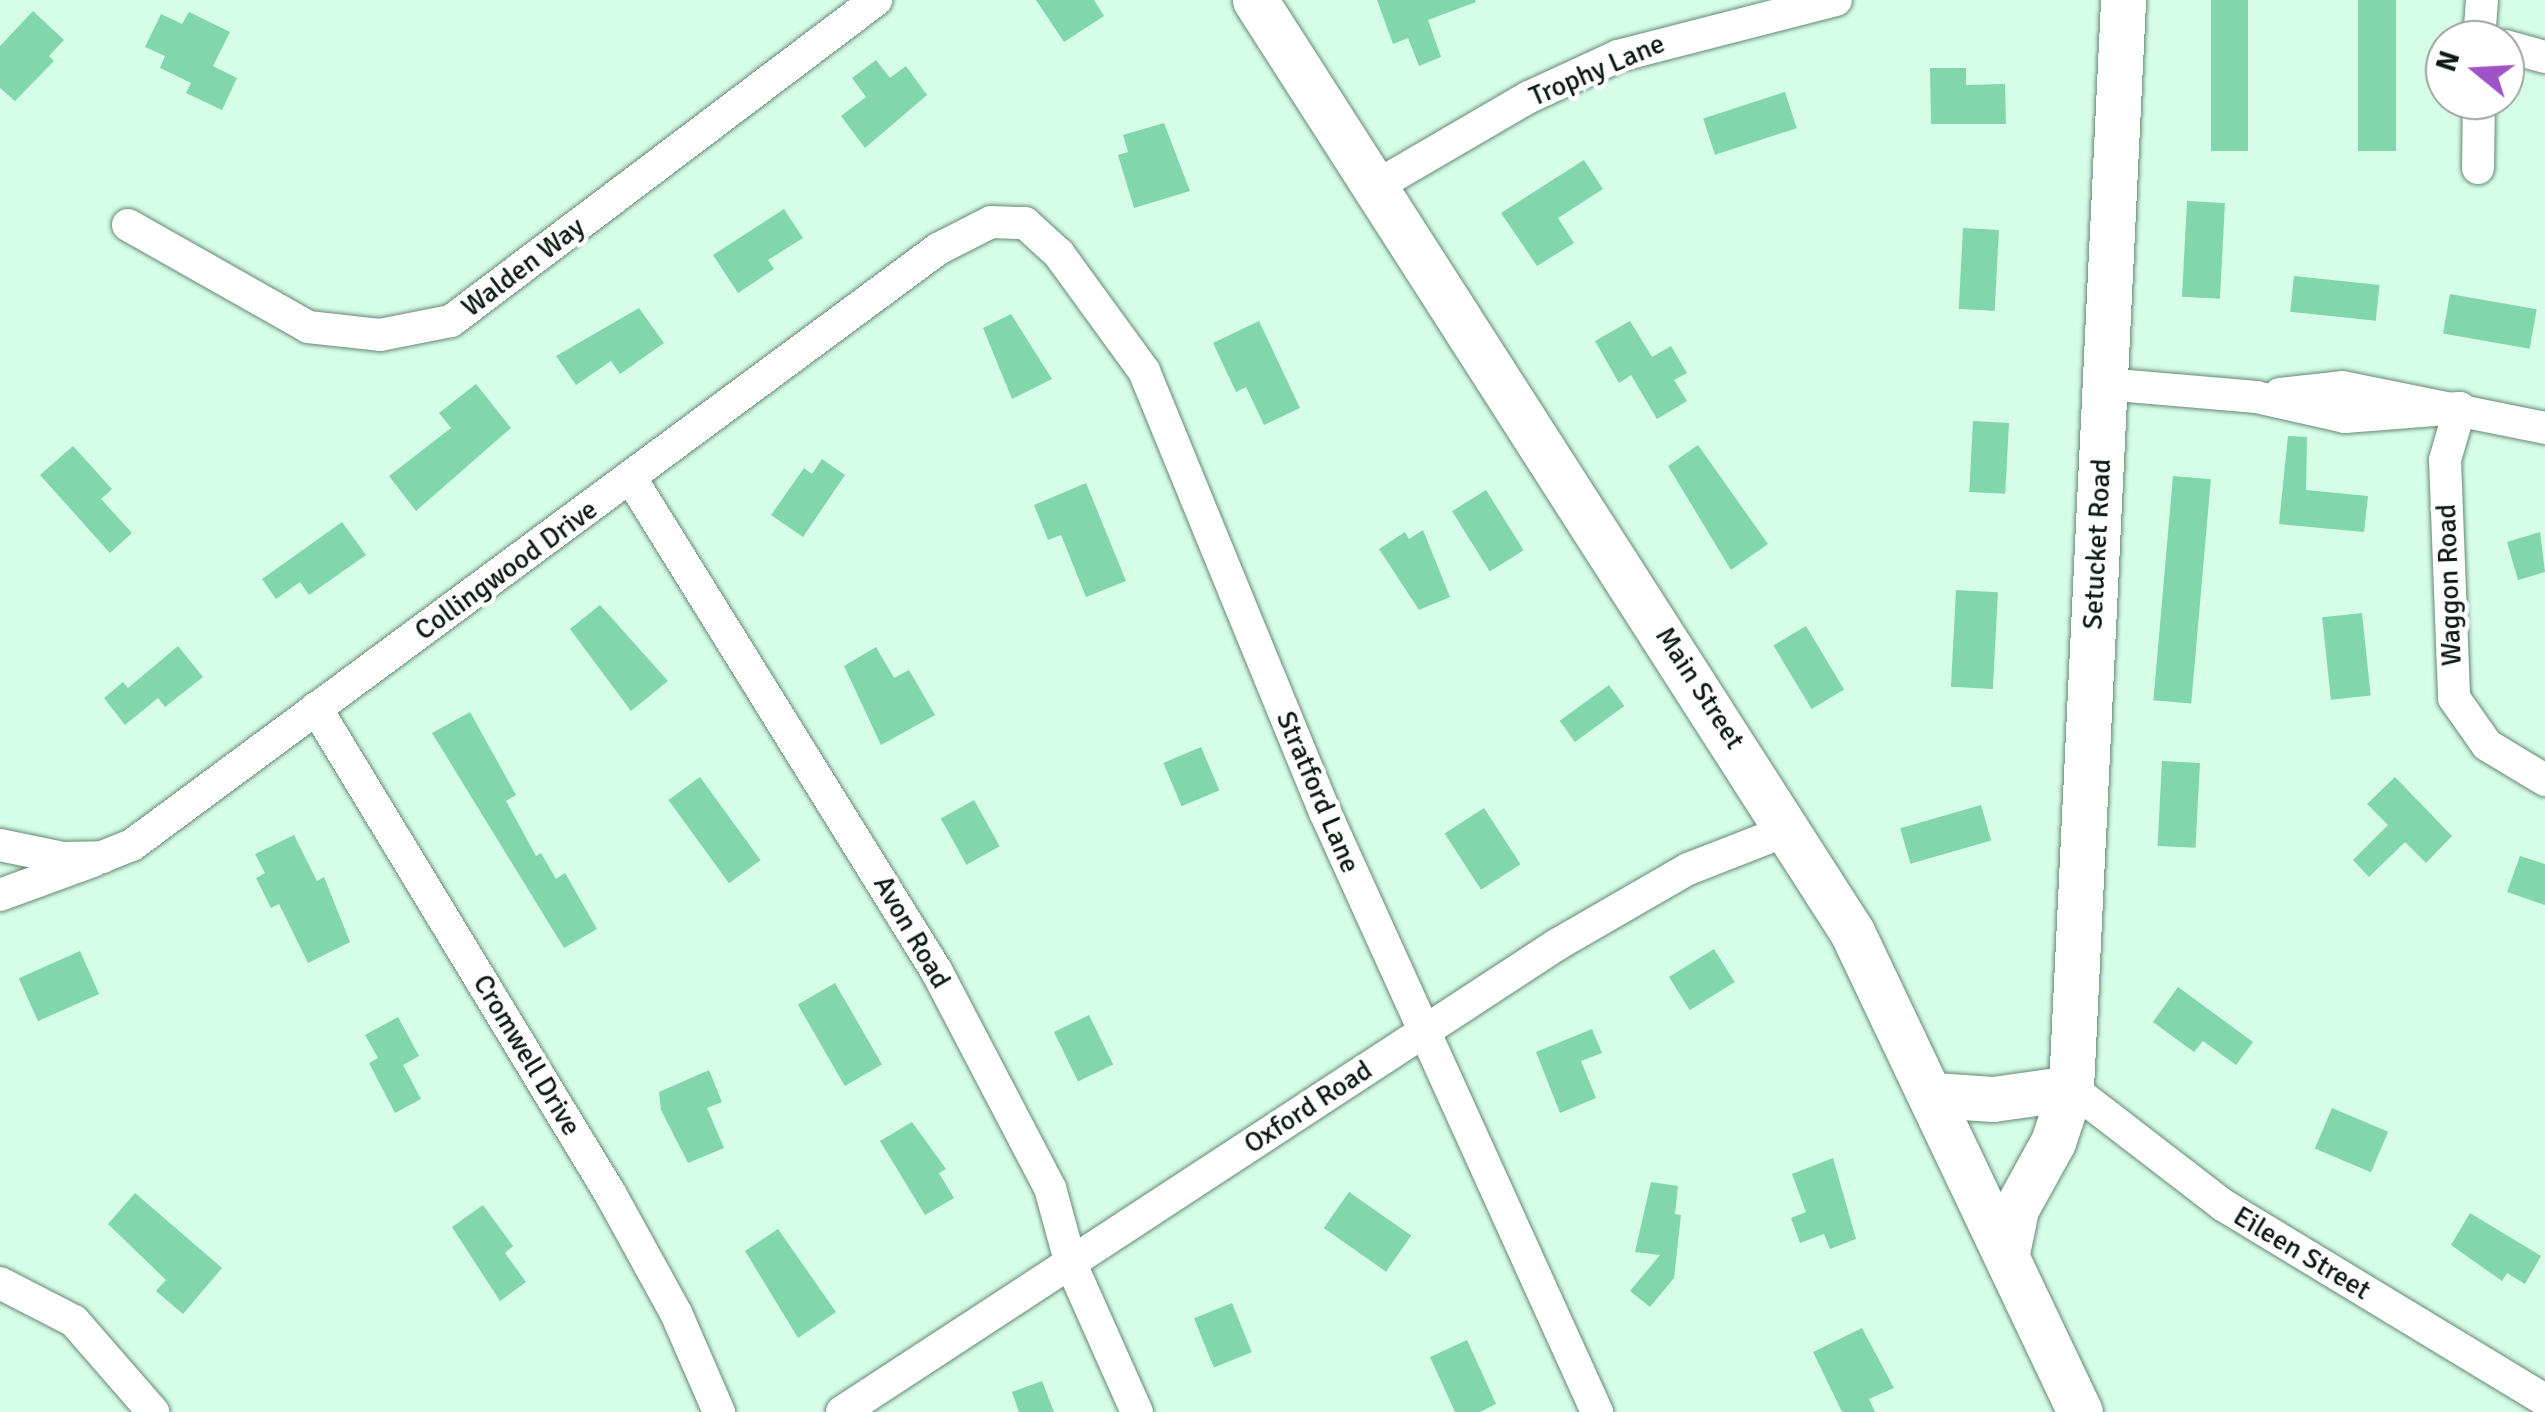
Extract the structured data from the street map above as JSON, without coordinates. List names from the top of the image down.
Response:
{
  "streets": {
    "main road": ["Setucket Road", "Main Street"],
    "street": [
      "Trophy Lane",
      "Walden Way",
      "Collingwood Drive",
      "Waggon Road",
      "Stratford Lane",
      "Avon Road",
      "Cromwell Drive",
      "Oxford Road",
      "Eileen Street"
    ]
  },
  "crossings": [
    ["Trophy Lane", "Main Street"],
    ["Setucket Road", "Main Street"],
    ["Setucket Road", "Eileen Street"],
    ["Collingwood Drive", "Stratford Lane"],
    ["Collingwood Drive", "Avon Road"],
    ["Collingwood Drive", "Cromwell Drive"],
    ["Main Street", "Oxford Road"],
    ["Stratford Lane", "Oxford Road"],
    ["Avon Road", "Oxford Road"]
  ],
  "north": "left"
}
